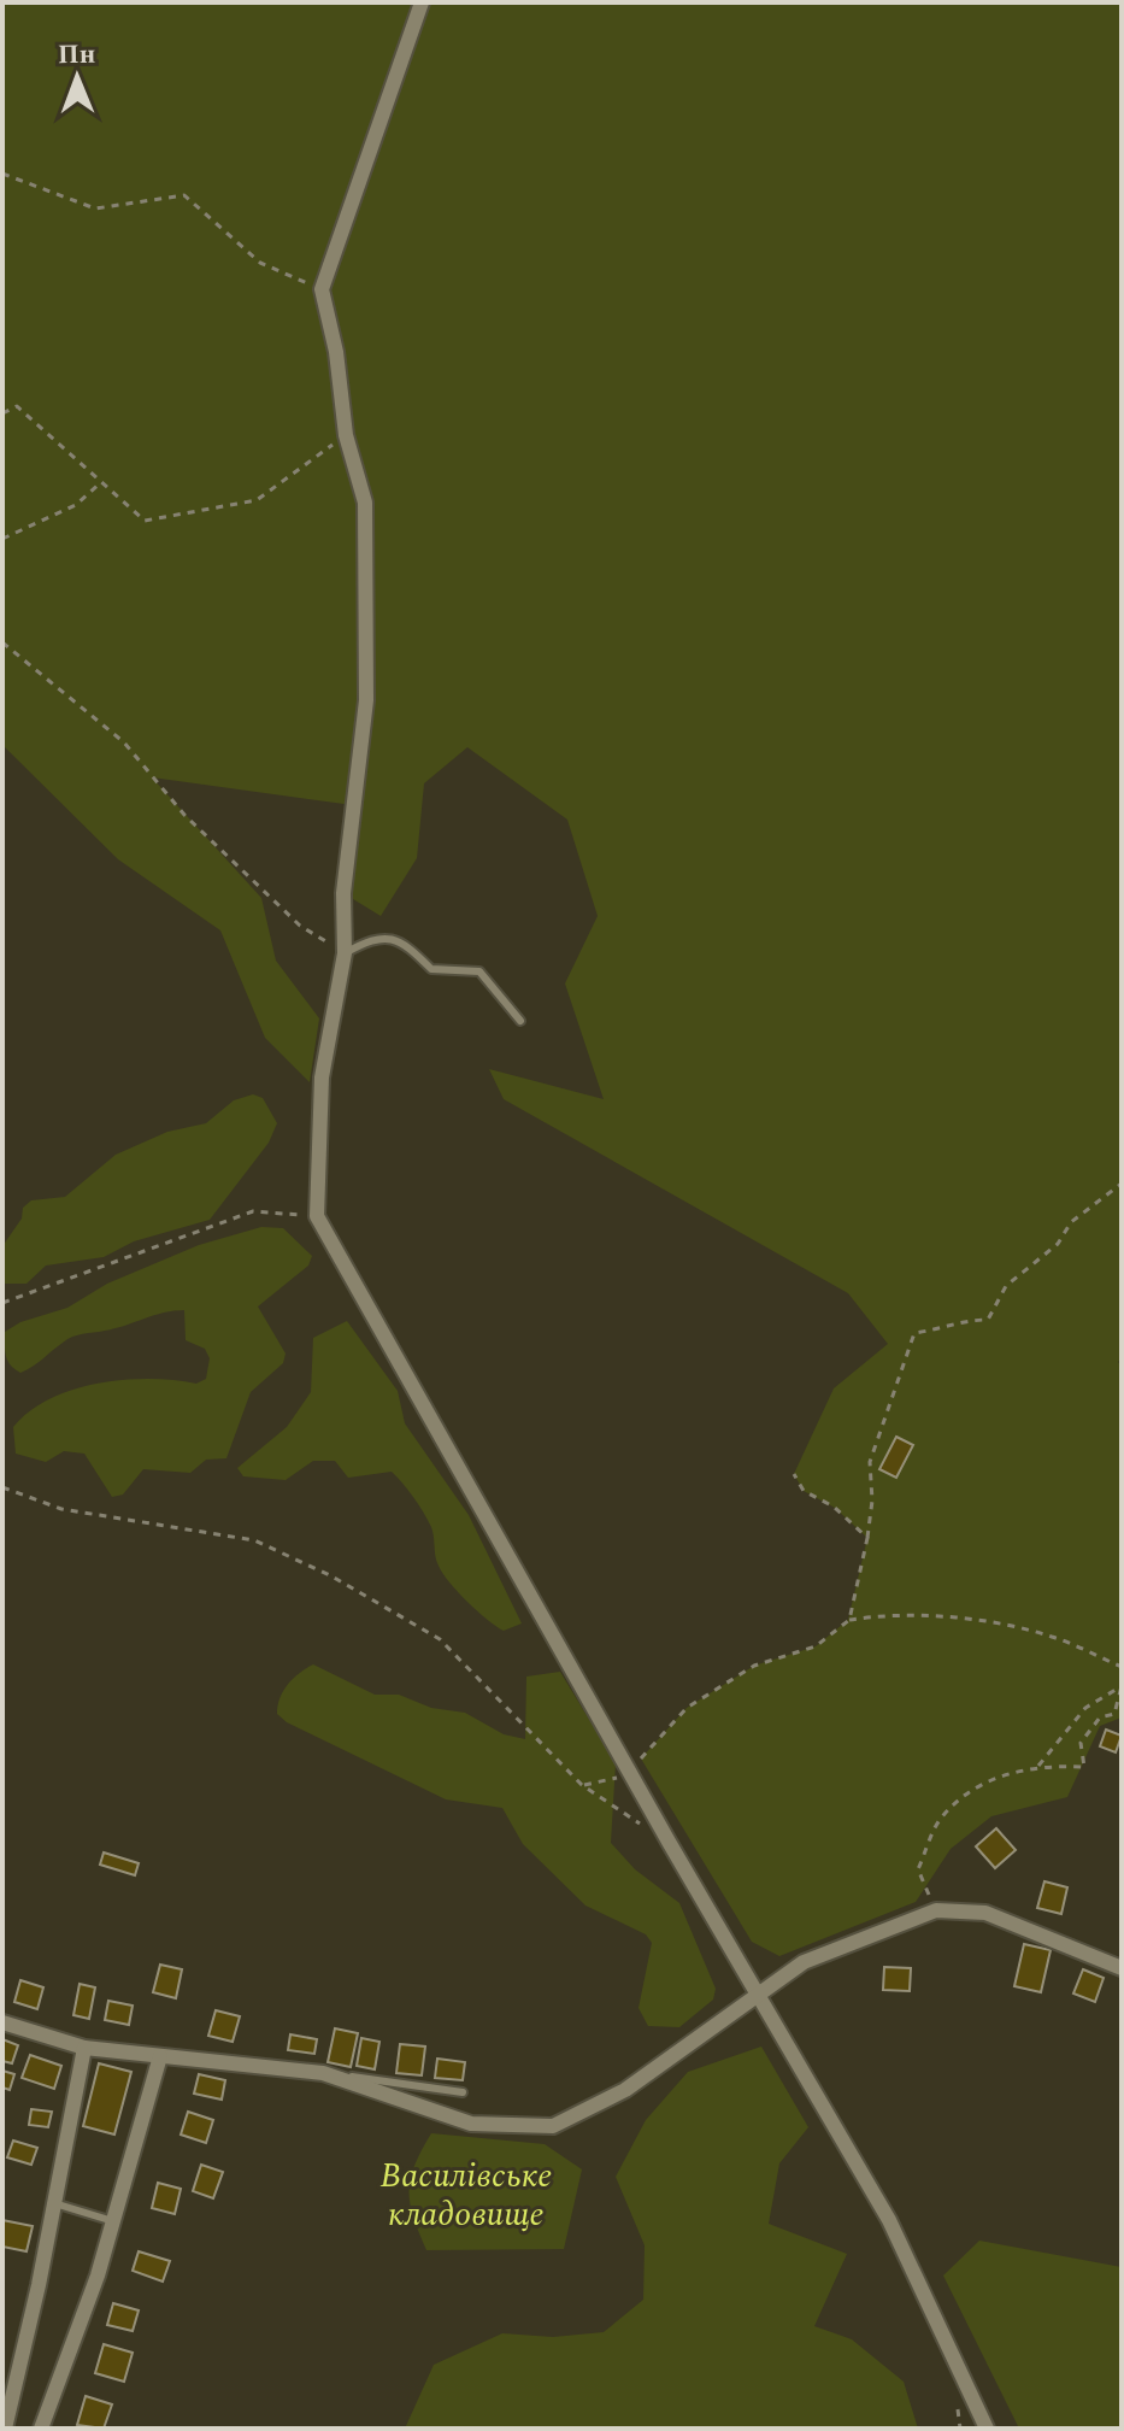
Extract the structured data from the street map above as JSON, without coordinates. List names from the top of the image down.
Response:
{
  "parks": ["Василівське кладовище"],
  "north": "top"
}
